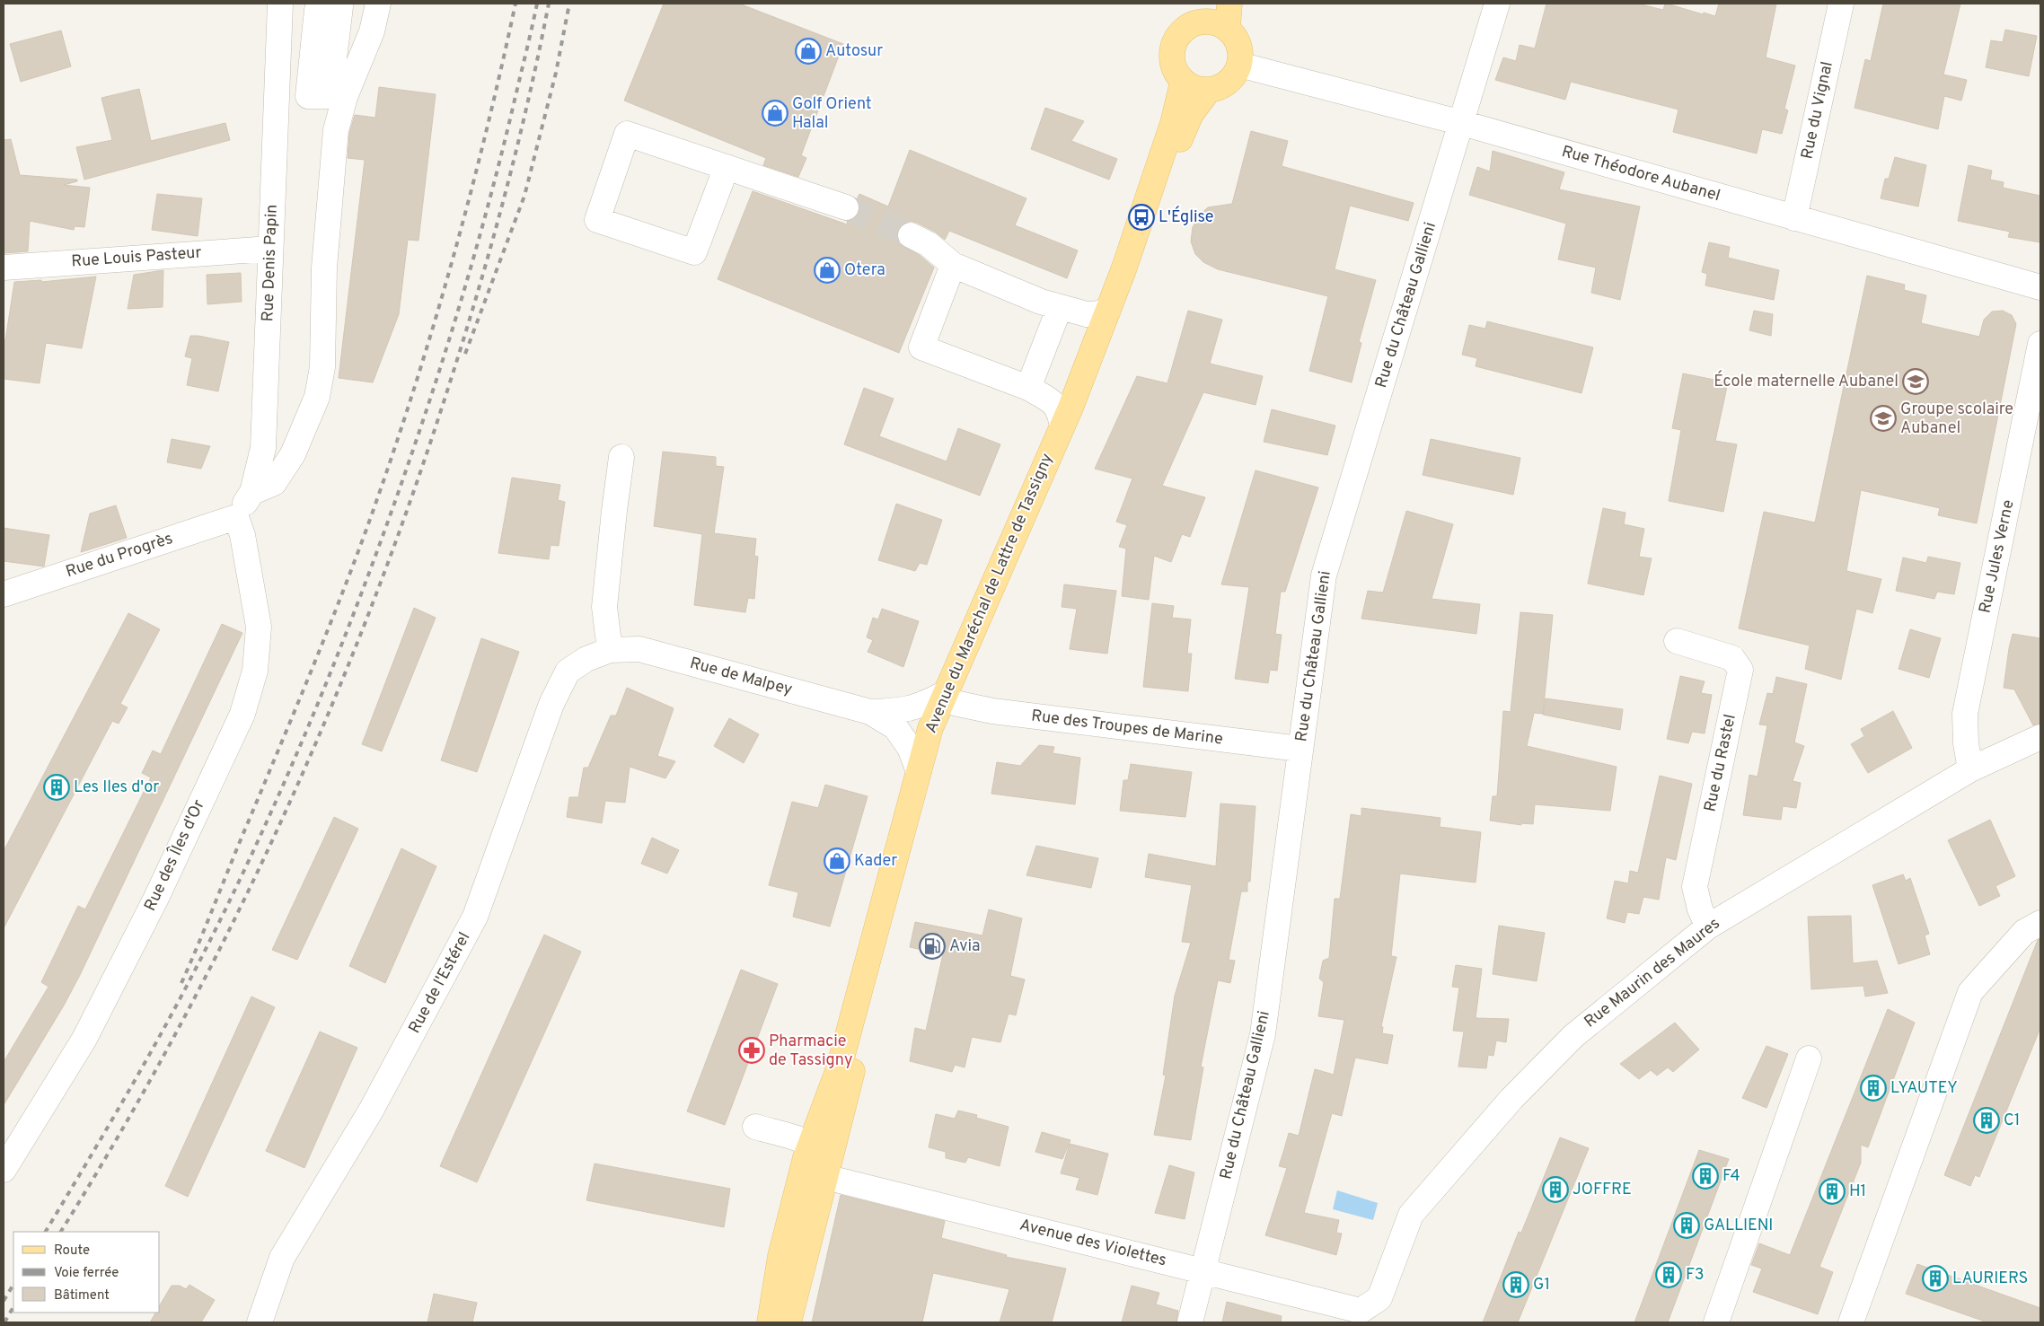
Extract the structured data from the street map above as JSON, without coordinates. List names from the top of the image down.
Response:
{
  "streets": {
    "main road": ["Avenue du Maréchal de Lattre de Tassigny"],
    "street": [
      "Rue du Vignal",
      "Rue Théodore Aubanel",
      "Rue Louis Pasteur",
      "Rue Denis Papin",
      "Rue du Château Gallieni",
      "Rue du Progrès",
      "Rue Jules Verne",
      "Rue de Malpey",
      "Rue des Troupes de Marine",
      "Rue du Rastel",
      "Rue des Îles d'Or",
      "Rue Maurin des Maures",
      "Rue de l'Estérel",
      "Avenue des Violettes"
    ]
  },
  "crossings": [
    ["Rue du Vignal", "Rue Théodore Aubanel"],
    ["Rue Théodore Aubanel", "Rue du Château Gallieni"],
    ["Rue Théodore Aubanel", "Avenue du Maréchal de Lattre de Tassigny"],
    ["Rue Louis Pasteur", "Rue Denis Papin"],
    ["Rue Denis Papin", "Rue du Progrès"],
    ["Rue Denis Papin", "Rue des Îles d'Or"],
    ["Rue du Château Gallieni", "Rue des Troupes de Marine"],
    ["Rue du Château Gallieni", "Avenue des Violettes"],
    ["Rue du Progrès", "Rue des Îles d'Or"],
    ["Rue Jules Verne", "Rue Maurin des Maures"],
    ["Avenue du Maréchal de Lattre de Tassigny", "Rue de Malpey"],
    ["Avenue du Maréchal de Lattre de Tassigny", "Rue des Troupes de Marine"],
    ["Avenue du Maréchal de Lattre de Tassigny", "Avenue des Violettes"],
    ["Rue de Malpey", "Rue des Troupes de Marine"],
    ["Rue de Malpey", "Rue de l'Estérel"],
    ["Rue du Rastel", "Rue Maurin des Maures"],
    ["Rue Maurin des Maures", "Avenue des Violettes"]
  ],
  "places": {
    "shop": [
      "Autosur",
      "Golf Orient Halal",
      "Otera",
      "Kader"
    ],
    "bus stop": ["L'Église"],
    "school or university": ["École maternelle Aubanel", "Groupe scolaire Aubanel"],
    "building": [
      "Les Iles d'or",
      "LYAUTEY",
      "C1",
      "F4",
      "JOFFRE",
      "H1",
      "GALLIENI",
      "F3",
      "LAURIERS",
      "G1"
    ],
    "fuel station": ["Avia"],
    "pharmacy": ["Pharmacie de Tassigny"]
  },
  "legend": ["Route", "Voie ferrée", "Bâtiment"]
}
